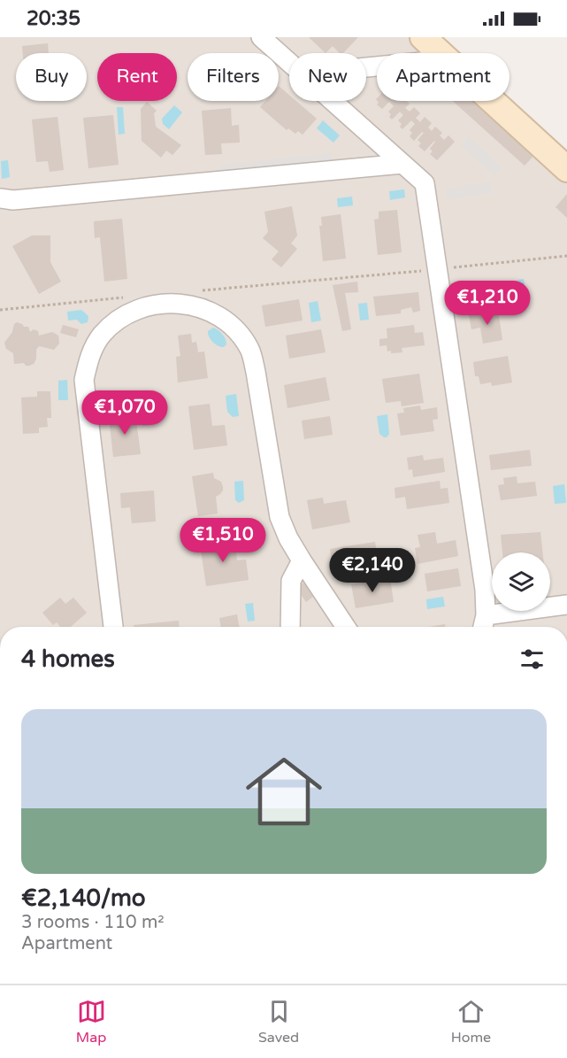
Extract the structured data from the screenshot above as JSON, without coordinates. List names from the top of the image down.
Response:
{
  "page": {
    "status": "20:35",
    "chip": [
      "Buy",
      "Rent",
      "Filters",
      "New",
      "Apartment"
    ],
    "price": [
      "€1,210",
      "€1,070",
      "€1,510",
      "€2,140"
    ],
    "heading": "4 homes",
    "list": [
      {
        "name": "€2,140/mo",
        "note": "3 rooms · 110 m² · Apartment"
      }
    ],
    "tabs": ["Map", "Saved", "Home"]
  }
}
